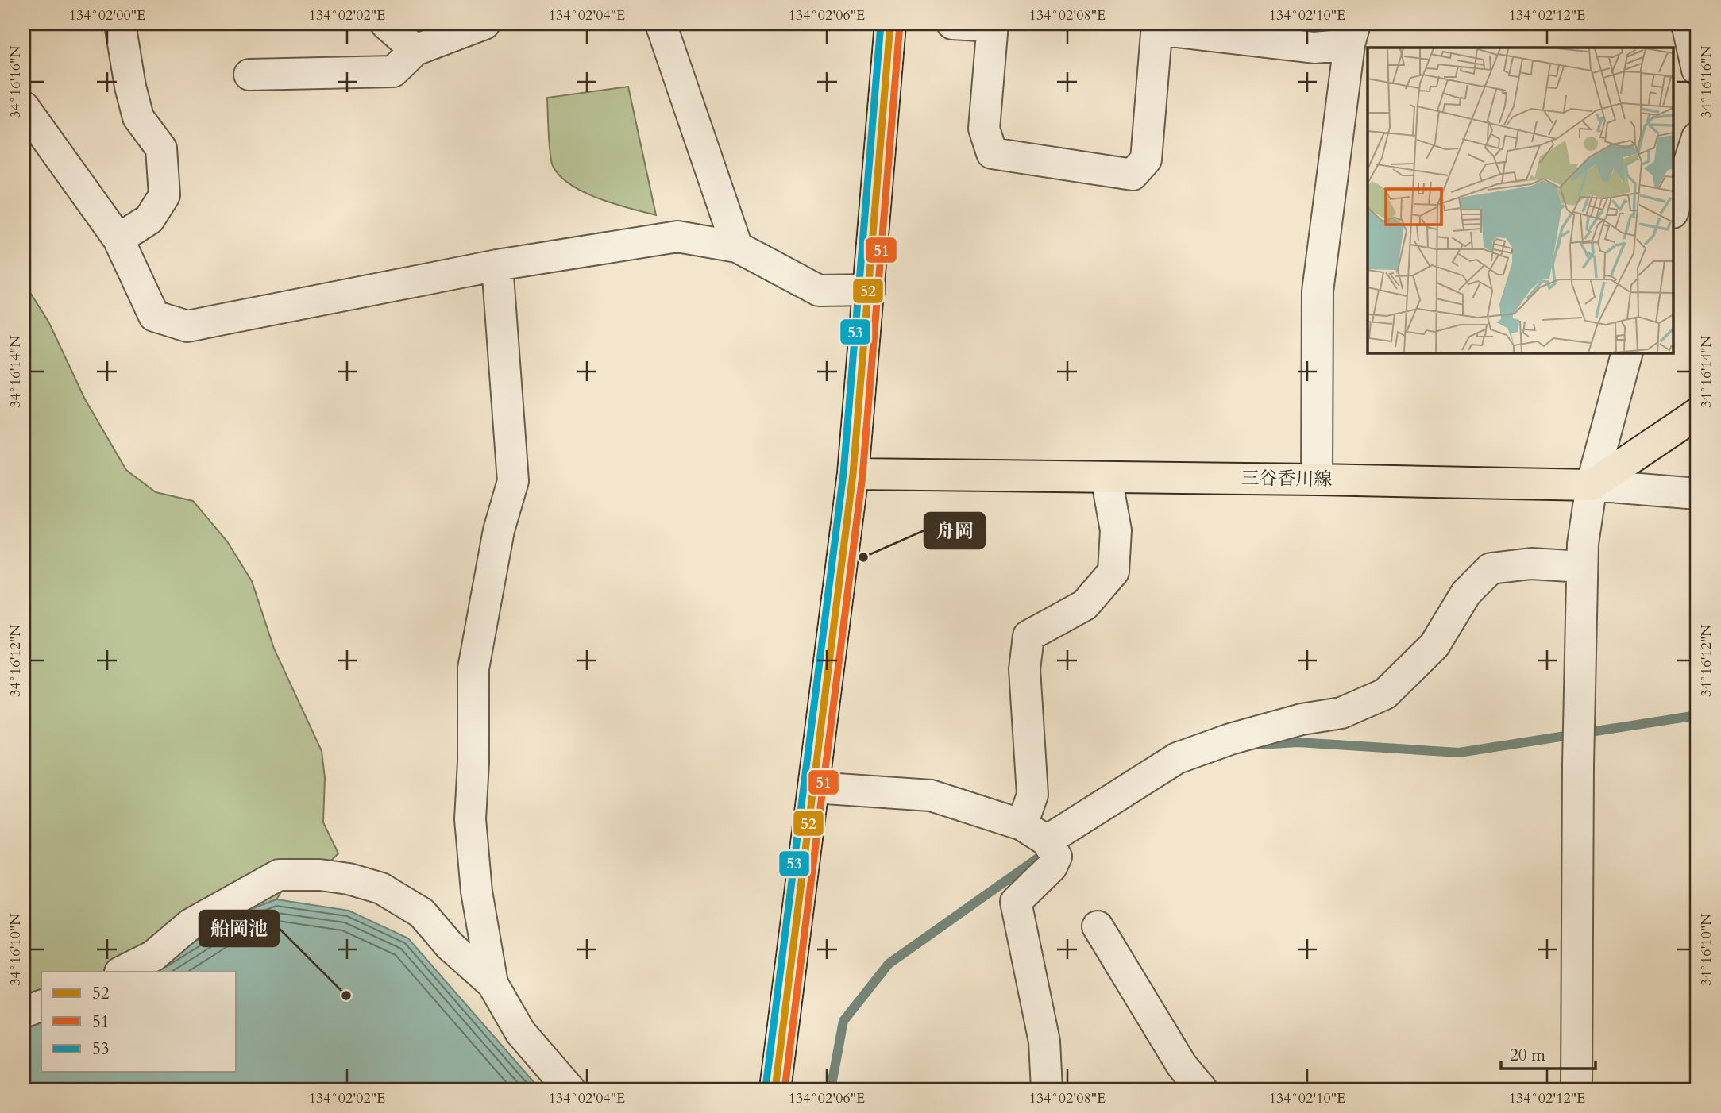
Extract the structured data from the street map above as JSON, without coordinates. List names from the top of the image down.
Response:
{
  "streets": {
    "main road": ["三谷香川線"]
  },
  "places": ["舟岡", "船岡池"],
  "lines": ["transit line 52", "transit line 53", "transit line 51"],
  "legend": ["52", "51", "53"],
  "scale_bar": "20 m",
  "coordinates": [
    "134°02'00\"E",
    "134°02'02\"E",
    "134°02'04\"E",
    "134°02'06\"E",
    "134°02'08\"E",
    "134°02'10\"E",
    "134°02'12\"E",
    "34°16'16\"N",
    "34°16'14\"N",
    "34°16'12\"N",
    "34°16'10\"N"
  ]
}
